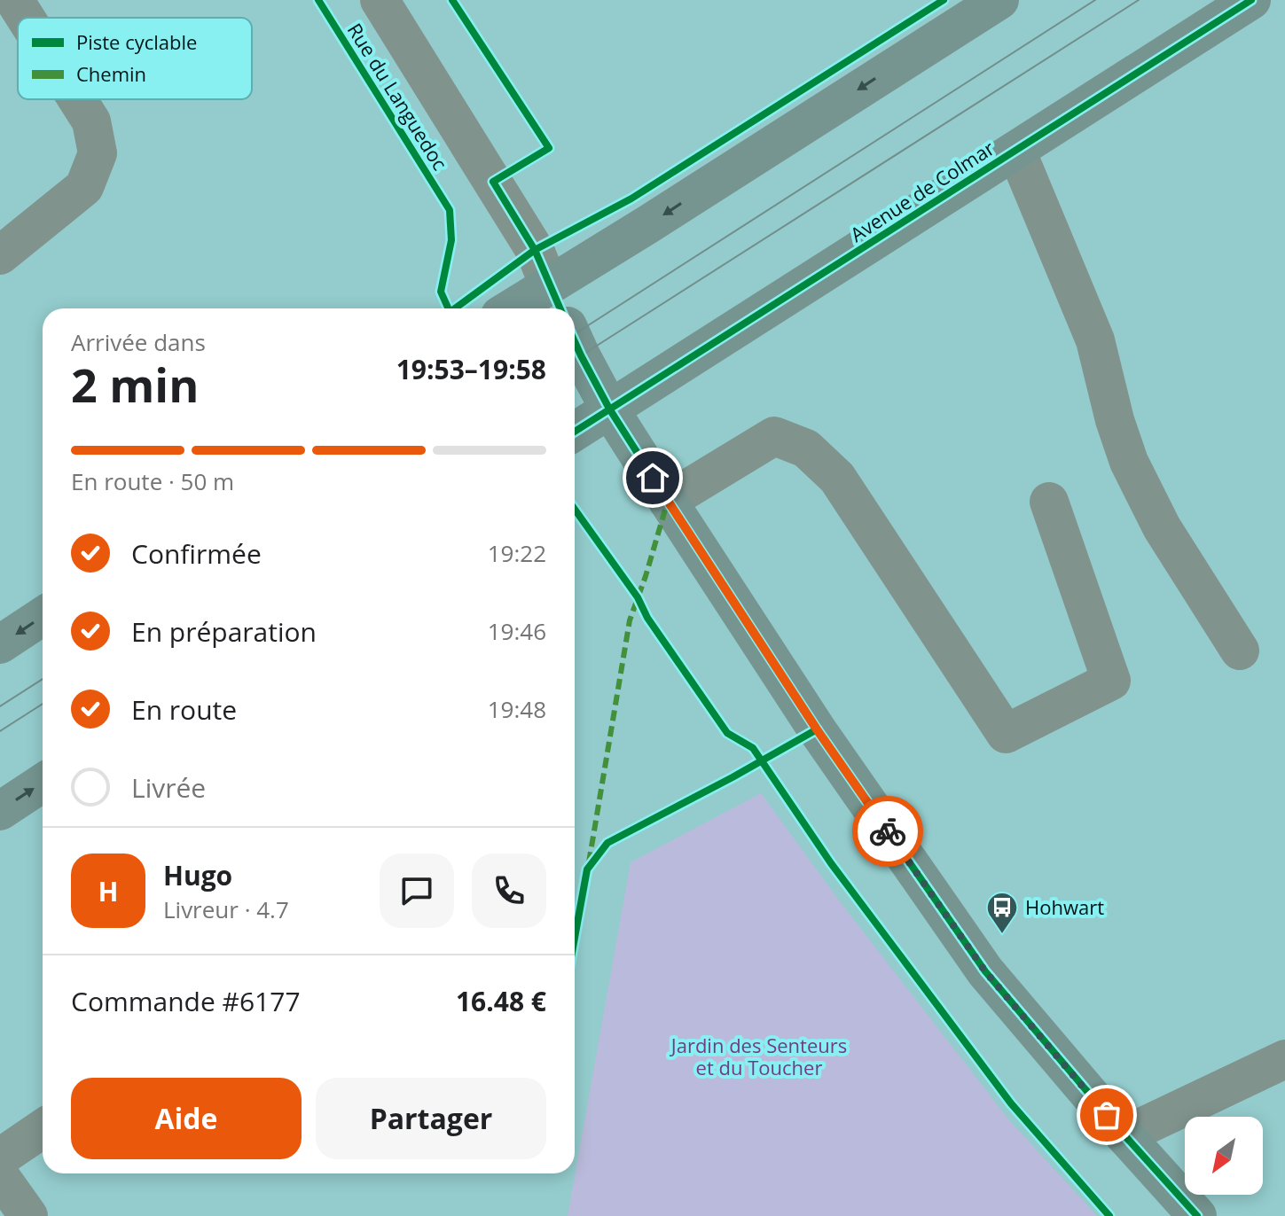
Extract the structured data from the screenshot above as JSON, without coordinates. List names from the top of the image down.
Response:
{
  "streets": {
    "main road": ["Avenue de Colmar"],
    "street": ["Rue du Languedoc"]
  },
  "parks": ["Jardin des Senteurs et du Toucher"],
  "places": {
    "bus stop": ["Hohwart"]
  },
  "legend": ["Piste cyclable", "Chemin"],
  "north": "bottom left",
  "page": {
    "heading": ["2 min", "Arrivée dans", "19:53–19:58"],
    "panel": [
      "Hugo",
      "Livreur · 4.7",
      "Commande #6177",
      "16.48 €"
    ],
    "bar": "En route · 50 m",
    "list": [
      ["Confirmée", "19:22"],
      ["En préparation", "19:46"],
      ["En route", "19:48"],
      "Livrée"
    ],
    "round": "H",
    "buttons": ["Aide", "Partager"]
  }
}
